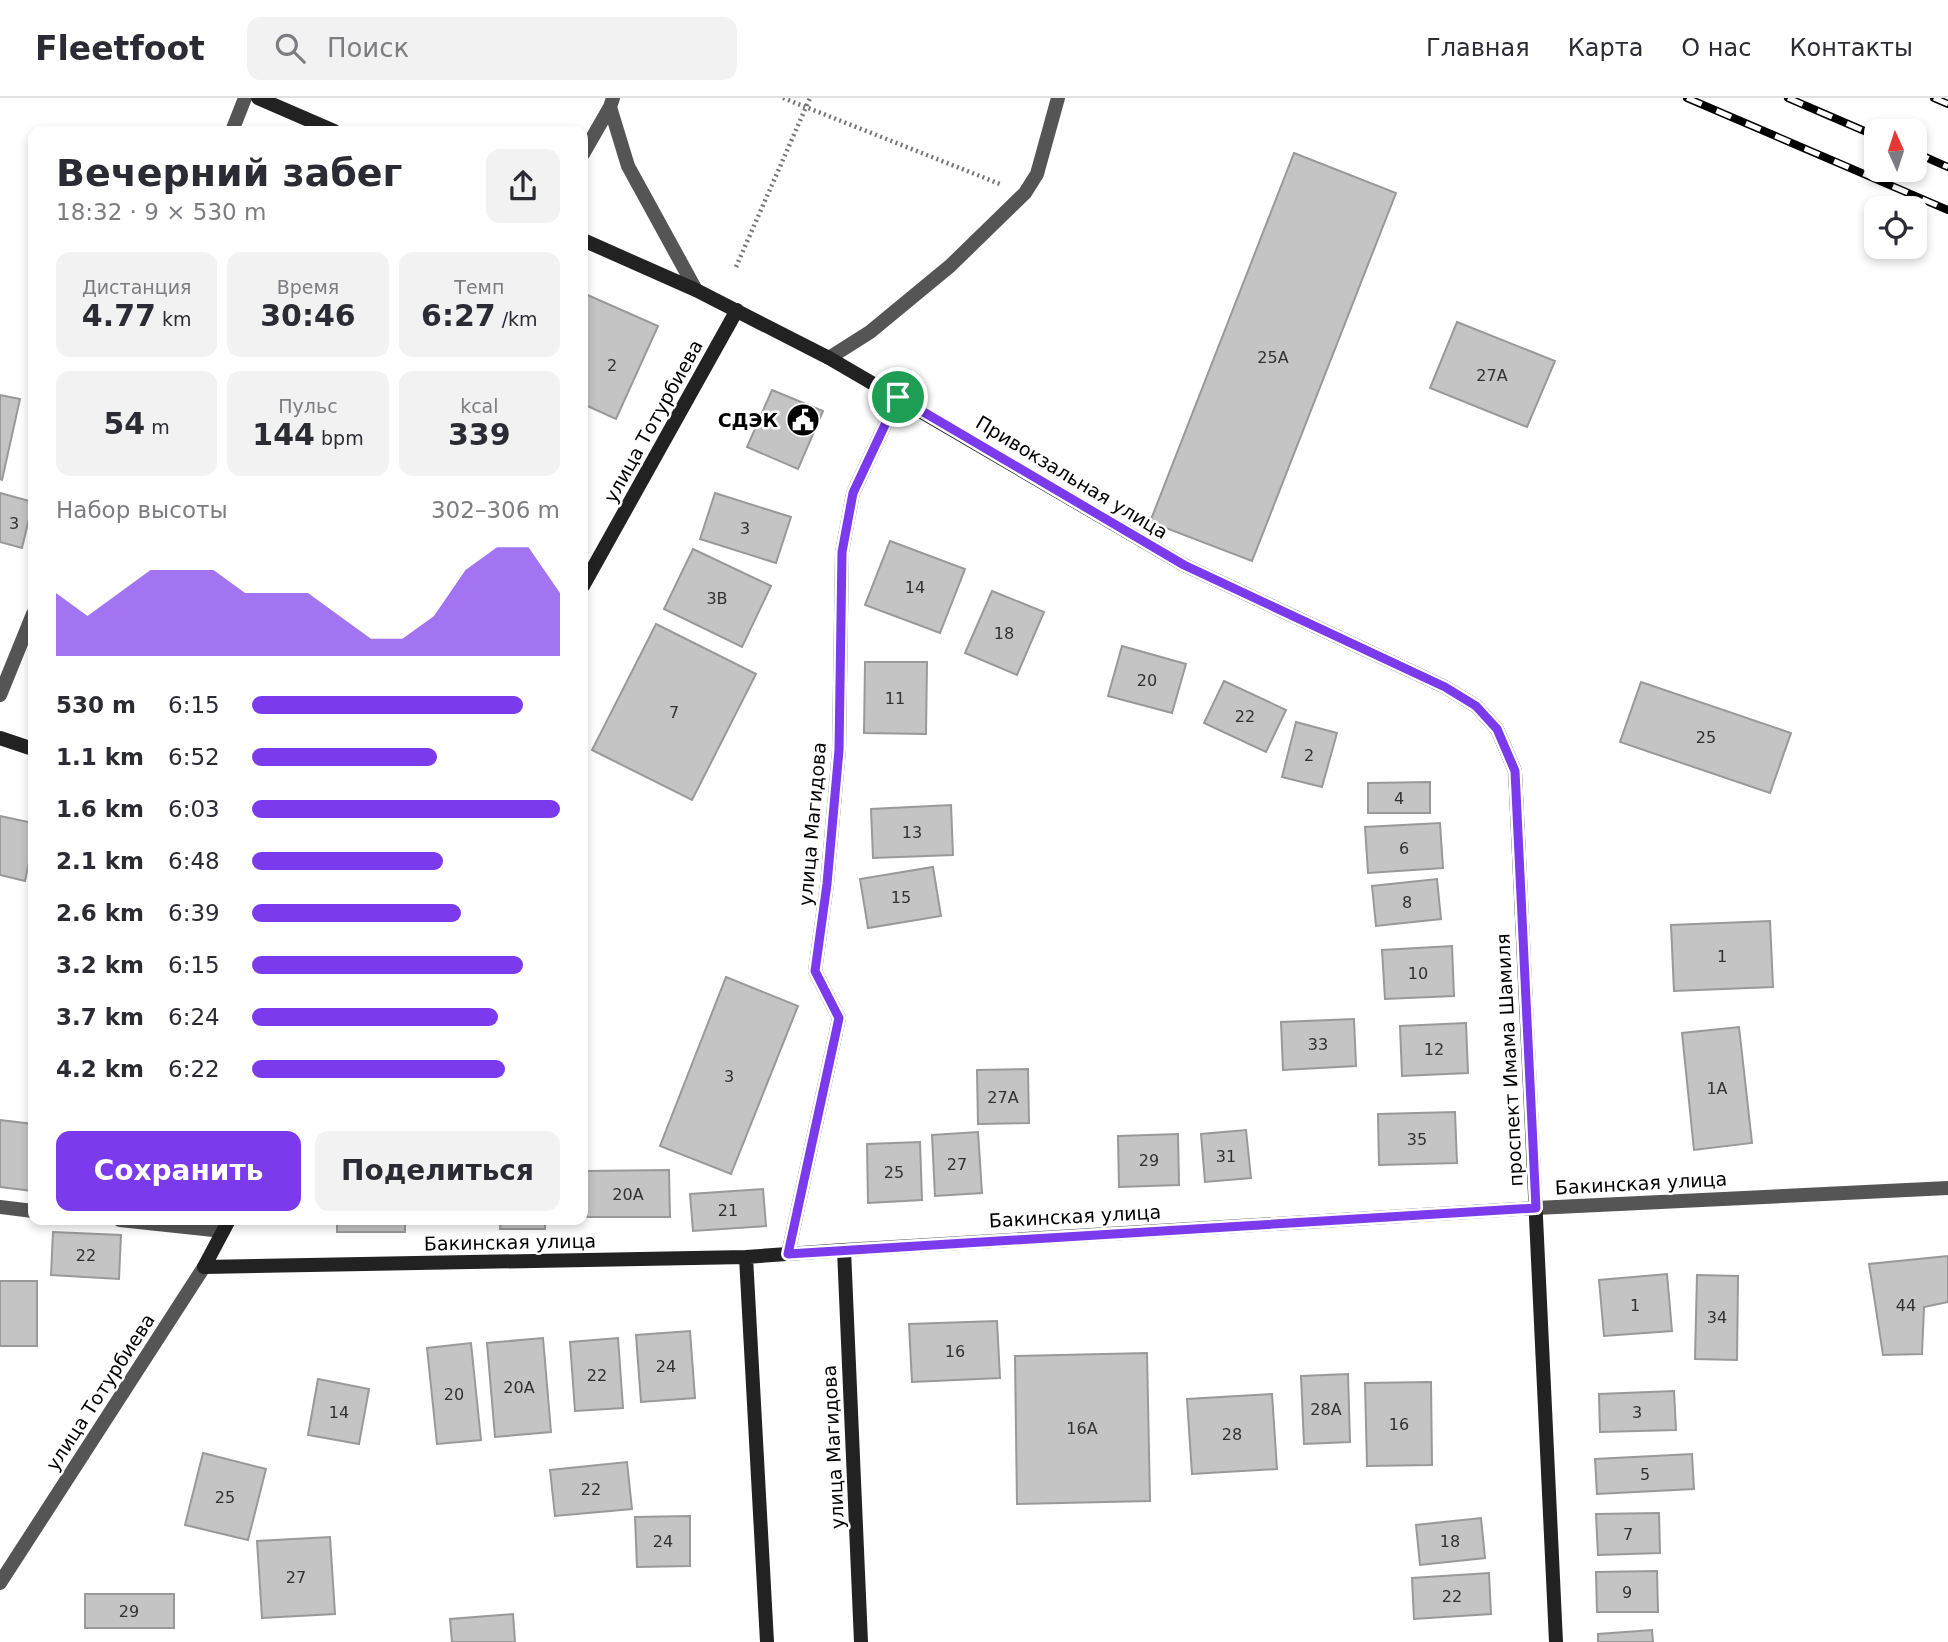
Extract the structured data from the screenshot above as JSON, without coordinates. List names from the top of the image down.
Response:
{
  "streets": {
    "main road": [
      "улица Тотурбиева",
      "Привокзальная улица",
      "улица Магидова",
      "проспект Имама Шамиля",
      "Бакинская улица"
    ]
  },
  "crossings": [
    ["улица Тотурбиева", "Привокзальная улица"],
    ["улица Тотурбиева", "Бакинская улица"],
    ["Привокзальная улица", "улица Магидова"],
    ["Привокзальная улица", "проспект Имама Шамиля"],
    ["улица Магидова", "Бакинская улица"],
    ["проспект Имама Шамиля", "Бакинская улица"]
  ],
  "places": {
    "public building": ["СДЭК"]
  },
  "house_numbers": [
    "25А",
    "2",
    "27А",
    "3",
    "3",
    "14",
    "3В",
    "18",
    "20",
    "11",
    "7",
    "22",
    "25",
    "2",
    "4",
    "13",
    "6",
    "15",
    "8",
    "1",
    "10",
    "33",
    "12",
    "3",
    "1А",
    "27А",
    "35",
    "31",
    "29",
    "27",
    "25",
    "20А",
    "21",
    "22",
    "1",
    "44",
    "34",
    "16",
    "24",
    "22",
    "20А",
    "20",
    "28А",
    "14",
    "3",
    "16",
    "16А",
    "28",
    "5",
    "22",
    "25",
    "7",
    "24",
    "18",
    "27",
    "9",
    "22",
    "29"
  ],
  "north": "top",
  "page": {
    "header": "Fleetfoot",
    "search": "Поиск",
    "nav": [
      "Главная",
      "Карта",
      "О нас",
      "Контакты"
    ],
    "heading": ["Вечерний забег", "18:32 · 9 × 530 m"],
    "stats": [
      ["Дистанция", "4.77 km"],
      ["Время", "30:46"],
      ["Темп", "6:27 /km"],
      ["54 m"],
      ["Пульс", "144 bpm"],
      ["kcal", "339"]
    ],
    "chart": ["Набор высоты", "302–306 m"],
    "list": [
      {
        "name": "530 m",
        "note": "6:15"
      },
      {
        "name": "1.1 km",
        "note": "6:52"
      },
      {
        "name": "1.6 km",
        "note": "6:03"
      },
      {
        "name": "2.1 km",
        "note": "6:48"
      },
      {
        "name": "2.6 km",
        "note": "6:39"
      },
      {
        "name": "3.2 km",
        "note": "6:15"
      },
      {
        "name": "3.7 km",
        "note": "6:24"
      },
      {
        "name": "4.2 km",
        "note": "6:22"
      }
    ],
    "buttons": ["Сохранить", "Поделиться"]
  }
}
